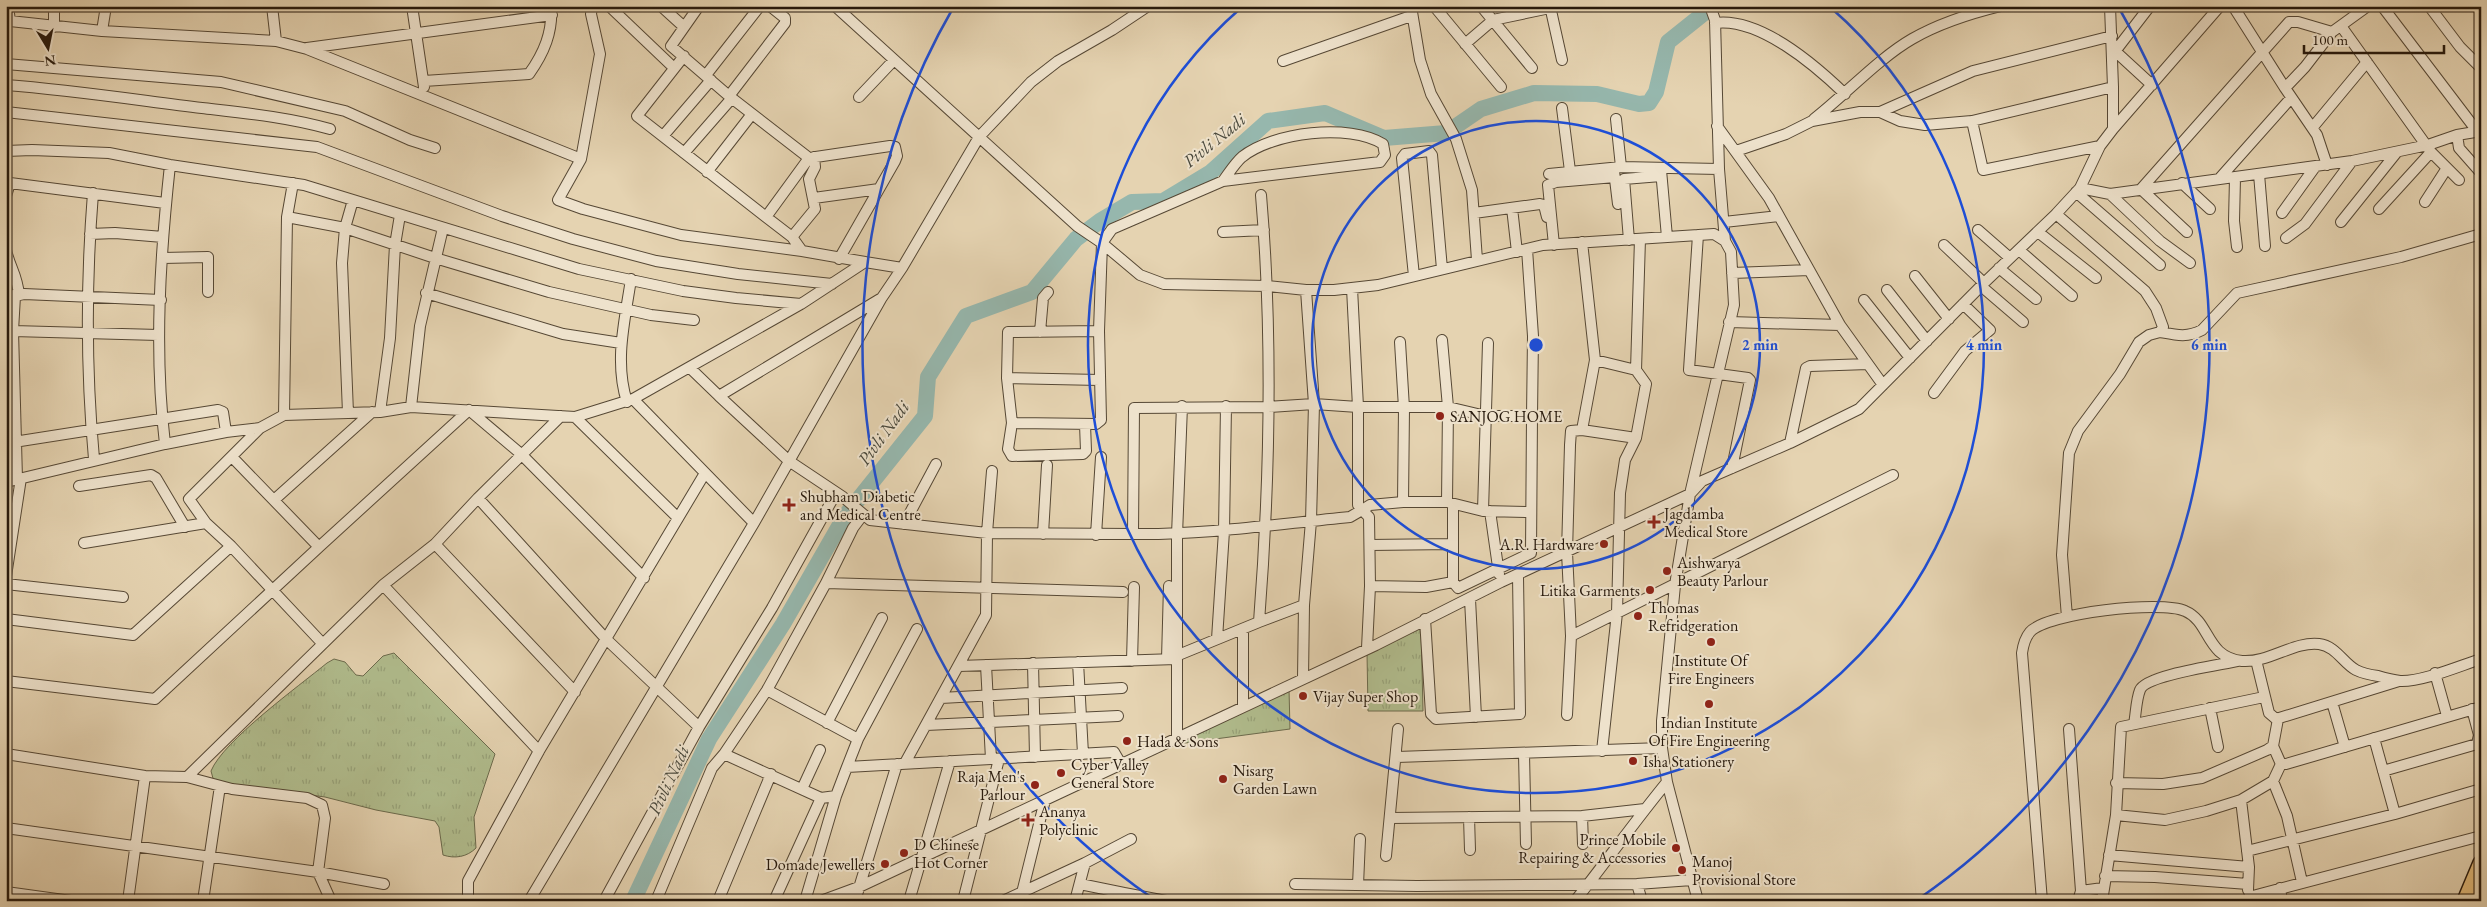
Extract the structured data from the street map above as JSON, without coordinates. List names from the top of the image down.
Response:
{
  "water": ["Pivli Nadi"],
  "places": {
    "other": [
      "SANJOG HOME",
      "A.R. Hardware",
      "Aishwarya Beauty Parlour",
      "Litika Garments",
      "Thomas Refridgeration",
      "Institute Of Fire Engineers",
      "Vijay Super Shop",
      "Indian Institute Of Fire Engineering",
      "Hada & Sons",
      "Isha Stationery",
      "Cyber Valley General Store",
      "Nisarg Garden Lawn",
      "Raja Men's Parlour",
      "Prince Mobile Repairing & Accessories",
      "D Chinese Hot Corner",
      "Domade Jewellers",
      "Manoj Provisional Store"
    ],
    "health": ["Shubham Diabetic and Medical Centre", "Jagdamba Medical Store", "Ananya Polyclinic"]
  },
  "scale_bar": "100 m",
  "north": "bottom",
  "rings": ["2 min", "4 min", "6 min"]
}
